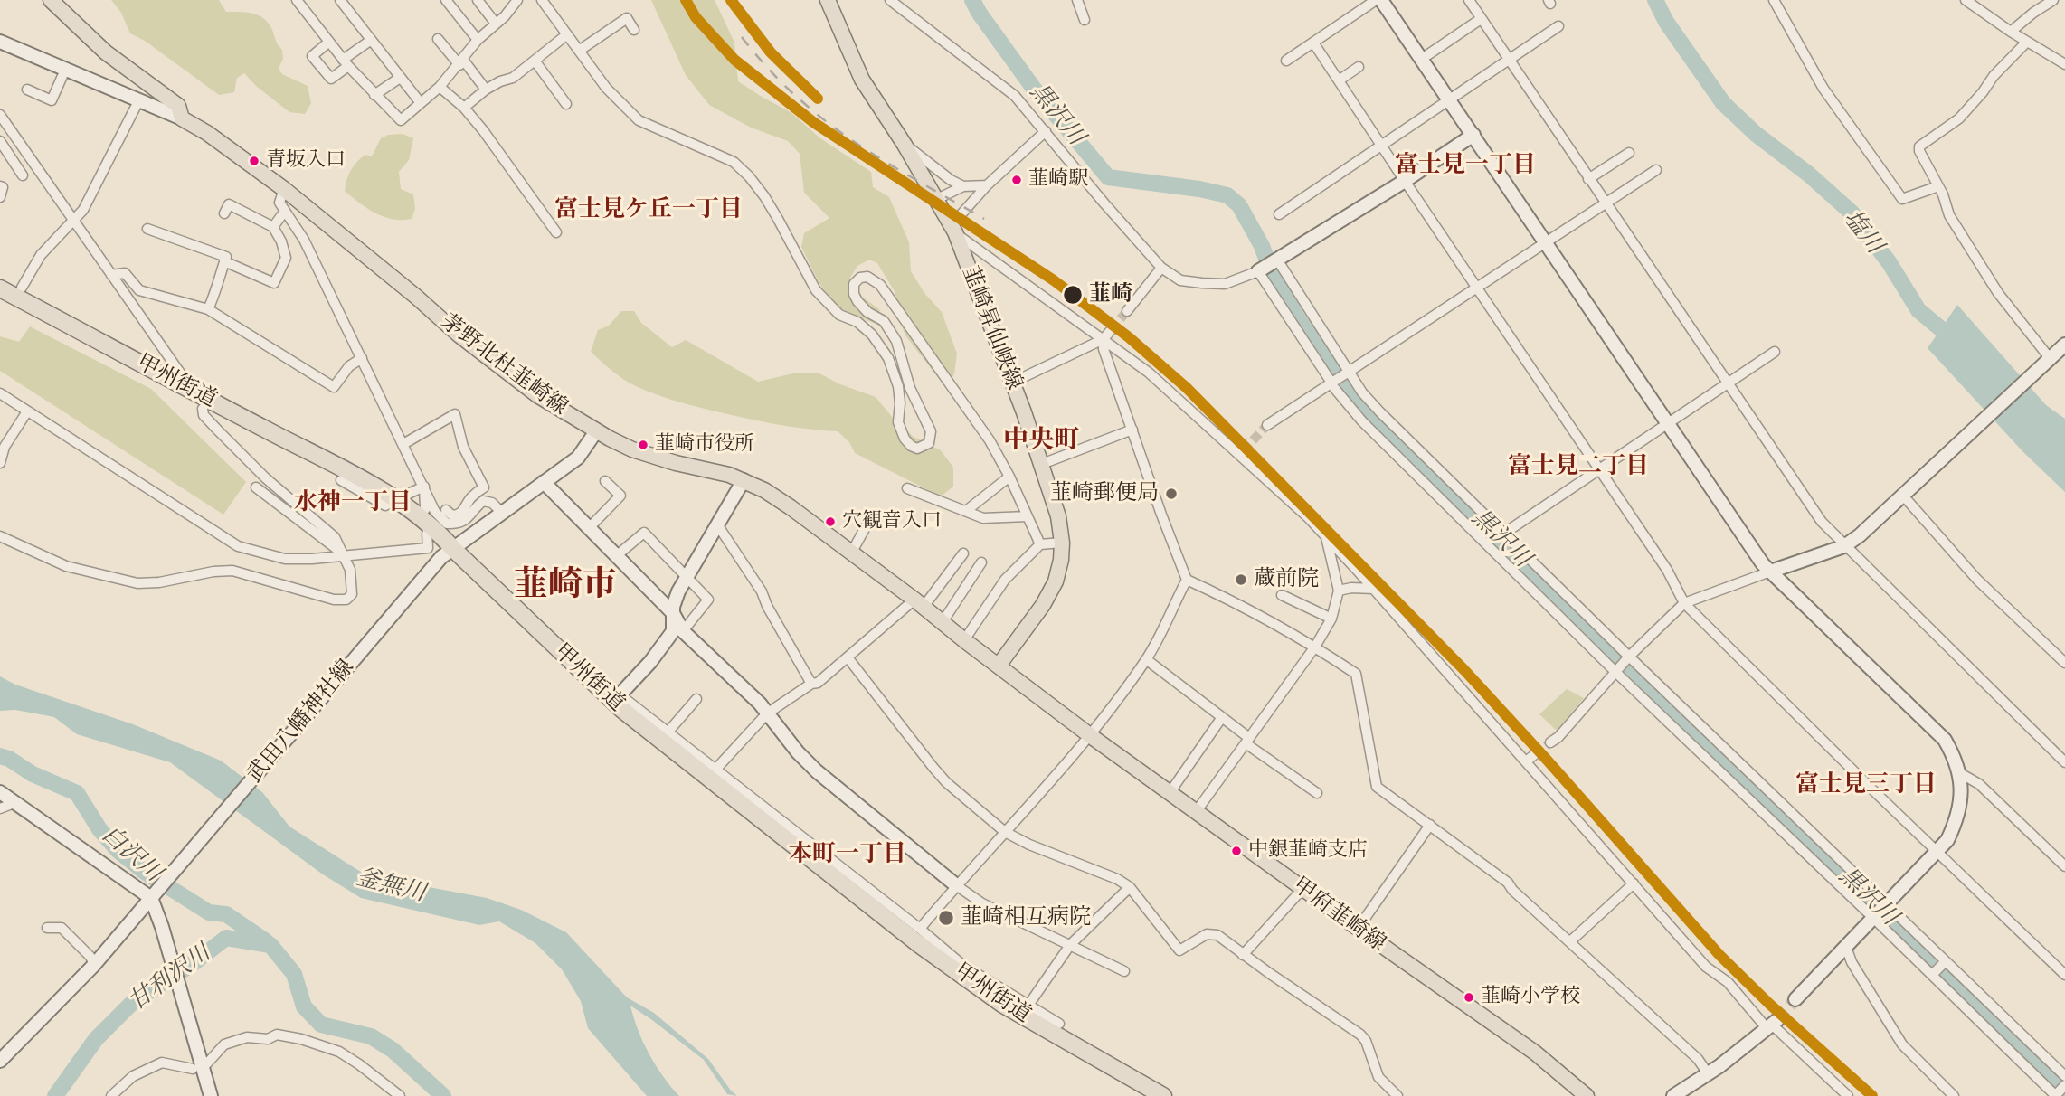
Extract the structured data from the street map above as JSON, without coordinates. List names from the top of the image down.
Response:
{
  "streets": {
    "highway": ["甲州街道"],
    "main road": ["韮崎昇仙峡線", "茅野北杜韮崎線", "甲府韮崎線"],
    "street": ["武田八幡神社線"]
  },
  "crossings": [
    ["韮崎昇仙峡線", "茅野北杜韮崎線"],
    ["韮崎昇仙峡線", "甲府韮崎線"],
    ["茅野北杜韮崎線", "武田八幡神社線"],
    ["茅野北杜韮崎線", "甲府韮崎線"],
    ["甲州街道", "武田八幡神社線"]
  ],
  "districts": [
    "富士見一丁目",
    "富士見ケ丘一丁目",
    "中央町",
    "富士見二丁目",
    "水神一丁目",
    "韮崎市",
    "富士見三丁目",
    "本町一丁目"
  ],
  "water": [
    "黒沢川",
    "塩川",
    "白沢川",
    "釜無川",
    "甘利沢川"
  ],
  "places": [
    "青坂入口",
    "韮崎駅",
    "韮崎",
    "韮崎市役所",
    "韮崎郵便局",
    "穴観音入口",
    "蔵前院",
    "中銀韮崎支店",
    "韮崎相互病院",
    "韮崎小学校"
  ]
}
